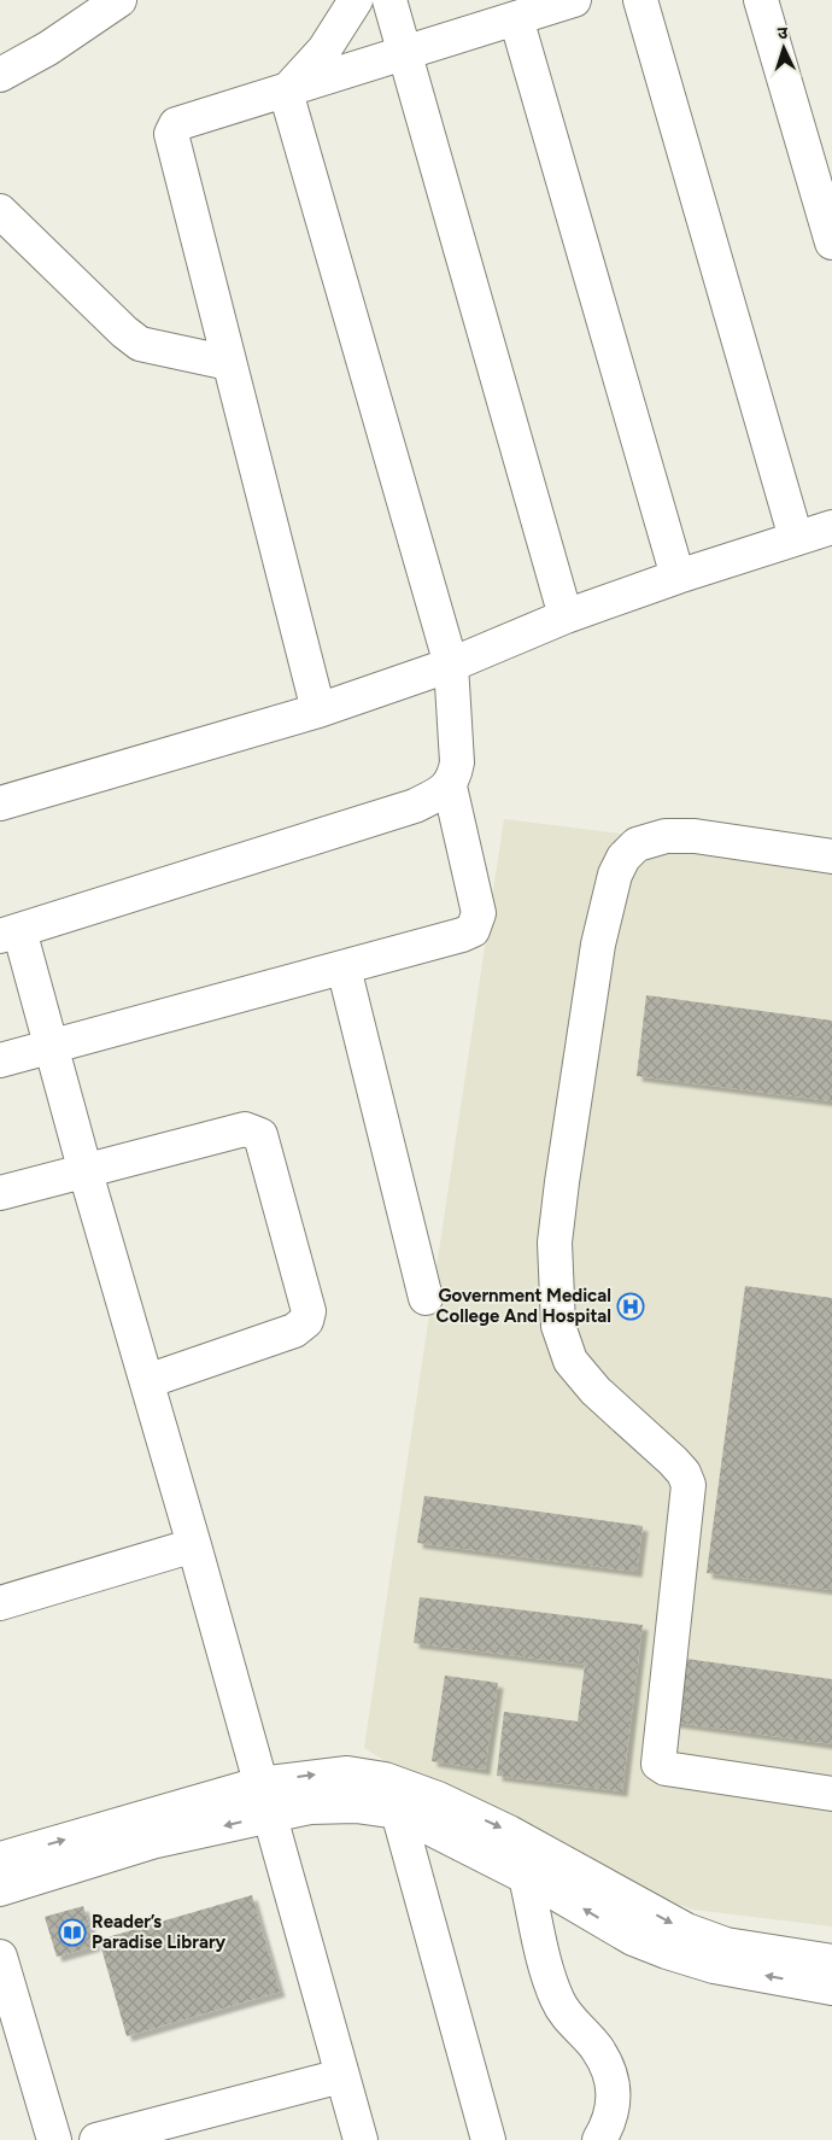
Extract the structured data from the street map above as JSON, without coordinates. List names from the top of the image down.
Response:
{
  "places": {
    "hospital": ["Government Medical College And Hospital"],
    "library": ["Reader’s Paradise Library"]
  },
  "north": "top"
}
